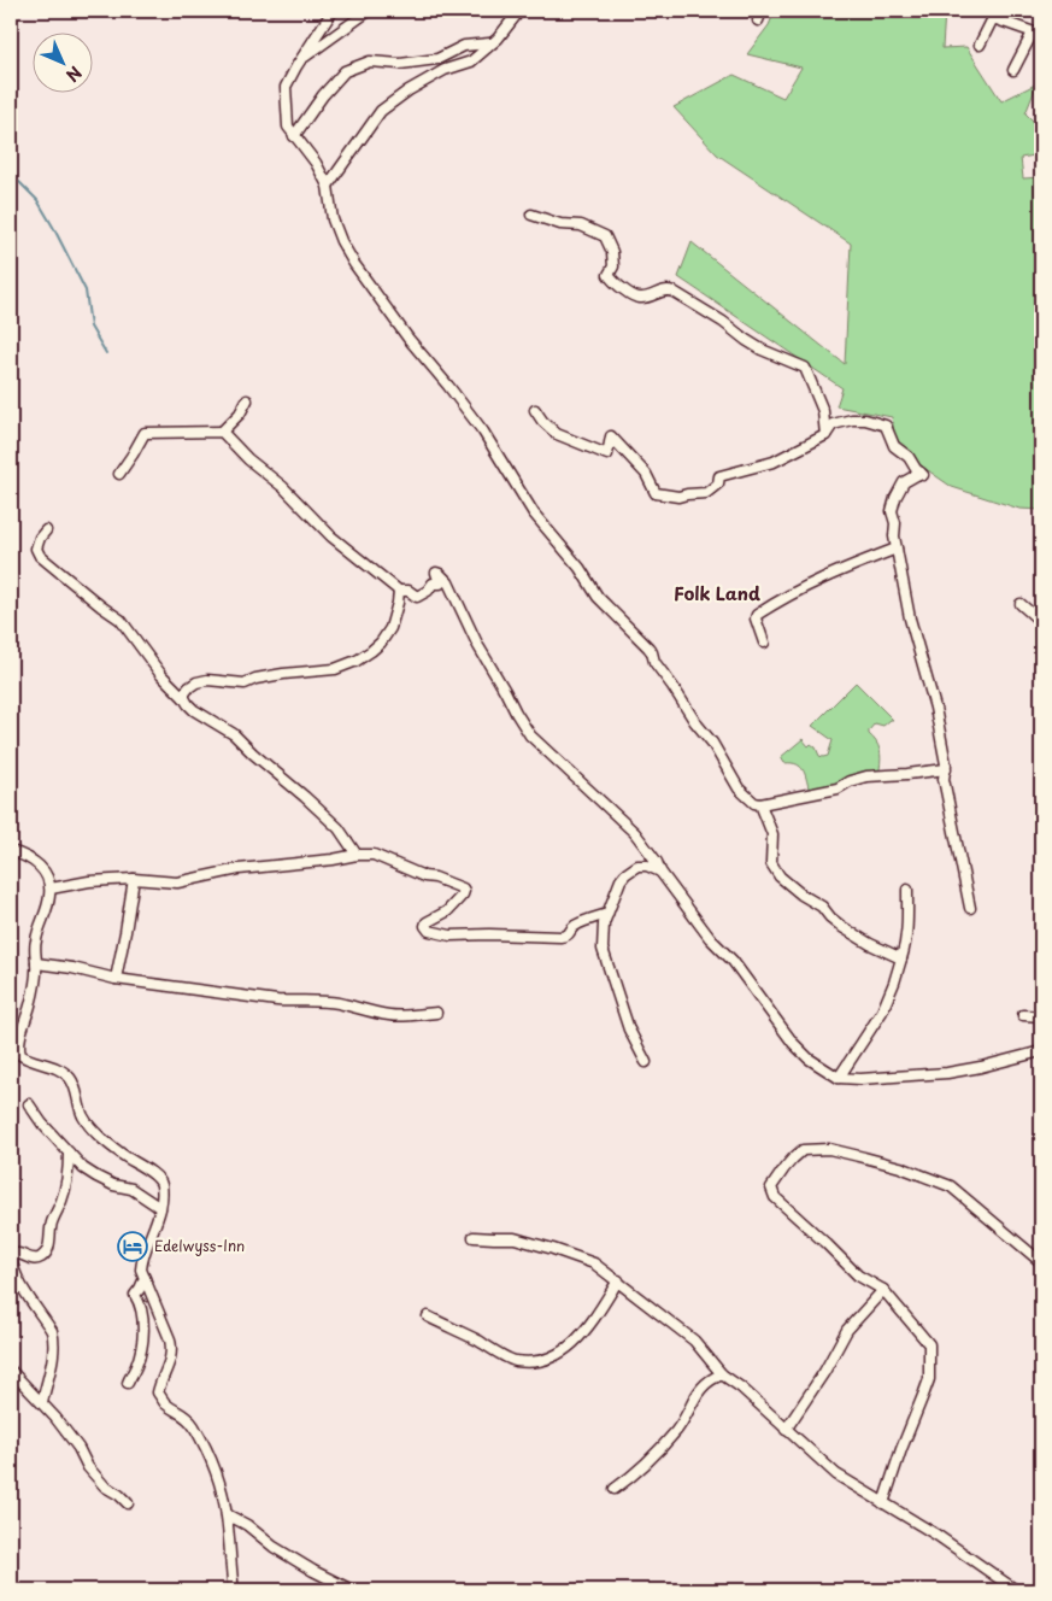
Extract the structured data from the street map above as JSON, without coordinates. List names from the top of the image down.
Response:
{
  "districts": ["Folk Land"],
  "places": {
    "hotel": ["Edelwyss-Inn"]
  },
  "north": "bottom right"
}
